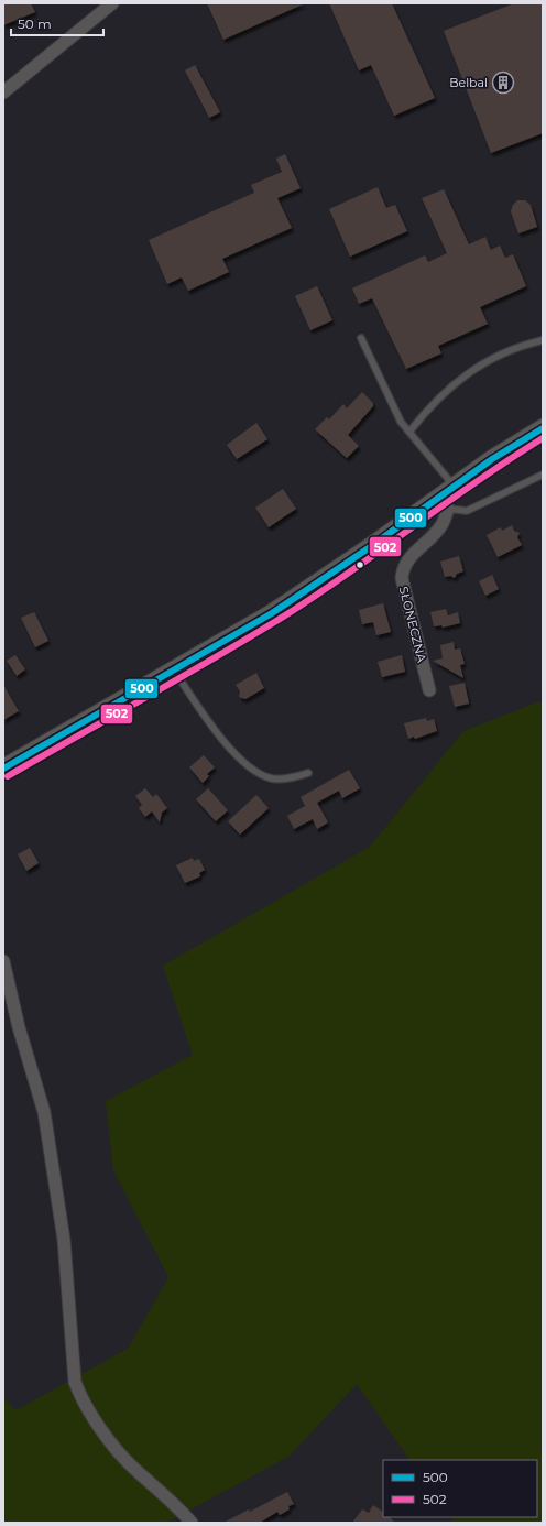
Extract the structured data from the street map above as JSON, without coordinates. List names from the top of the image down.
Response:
{
  "streets": {
    "street": ["SŁONECZNA"]
  },
  "places": {
    "building": ["Belbal"]
  },
  "lines": ["transit line 500", "transit line 502"],
  "legend": ["500", "502"],
  "scale_bar": "50 m"
}
